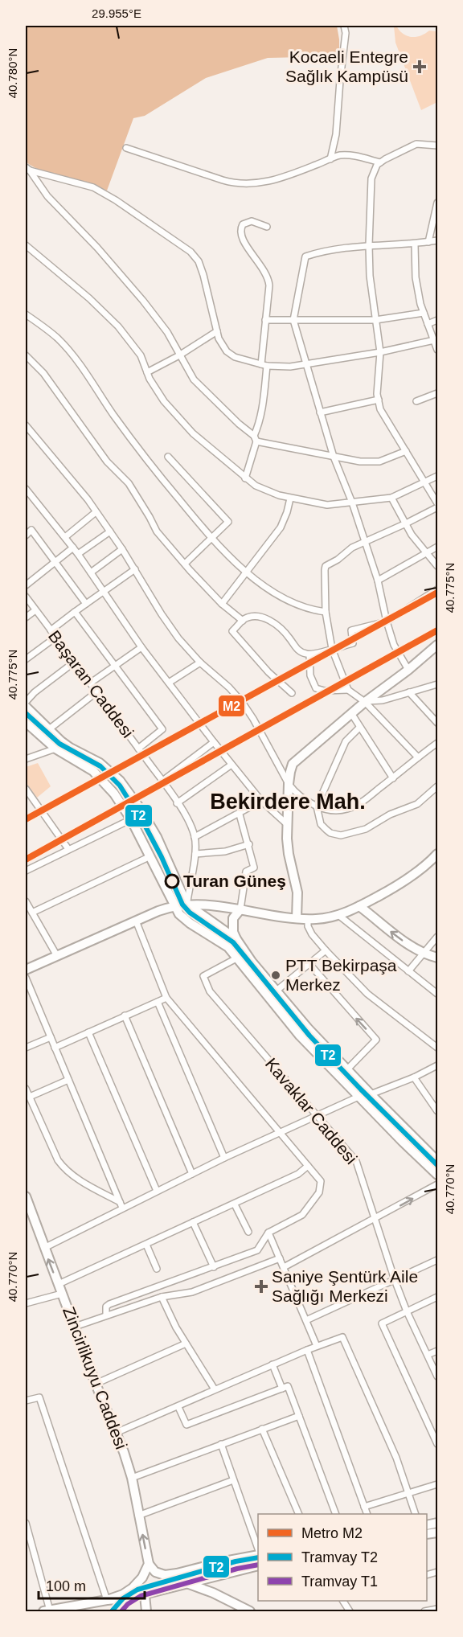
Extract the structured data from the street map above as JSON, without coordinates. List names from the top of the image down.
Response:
{
  "streets": {
    "main road": ["Zincirlikuyu Caddesi"],
    "street": ["Başaran Caddesi", "Kavaklar Caddesi"]
  },
  "districts": ["Bekirdere Mah."],
  "places": {
    "health": ["Kocaeli Entegre Sağlık Kampüsü", "Saniye Şentürk Aile Sağlığı Merkezi"],
    "other": ["Turan Güneş", "PTT Bekirpaşa Merkez"]
  },
  "lines": ["metro line M2", "tram line T2", "tram line T1"],
  "legend": ["Metro M2", "Tramvay T2", "Tramvay T1"],
  "scale_bar": "100 m",
  "coordinates": [
    "29.955°E",
    "40.780°N",
    "40.775°N",
    "40.770°N"
  ]
}
